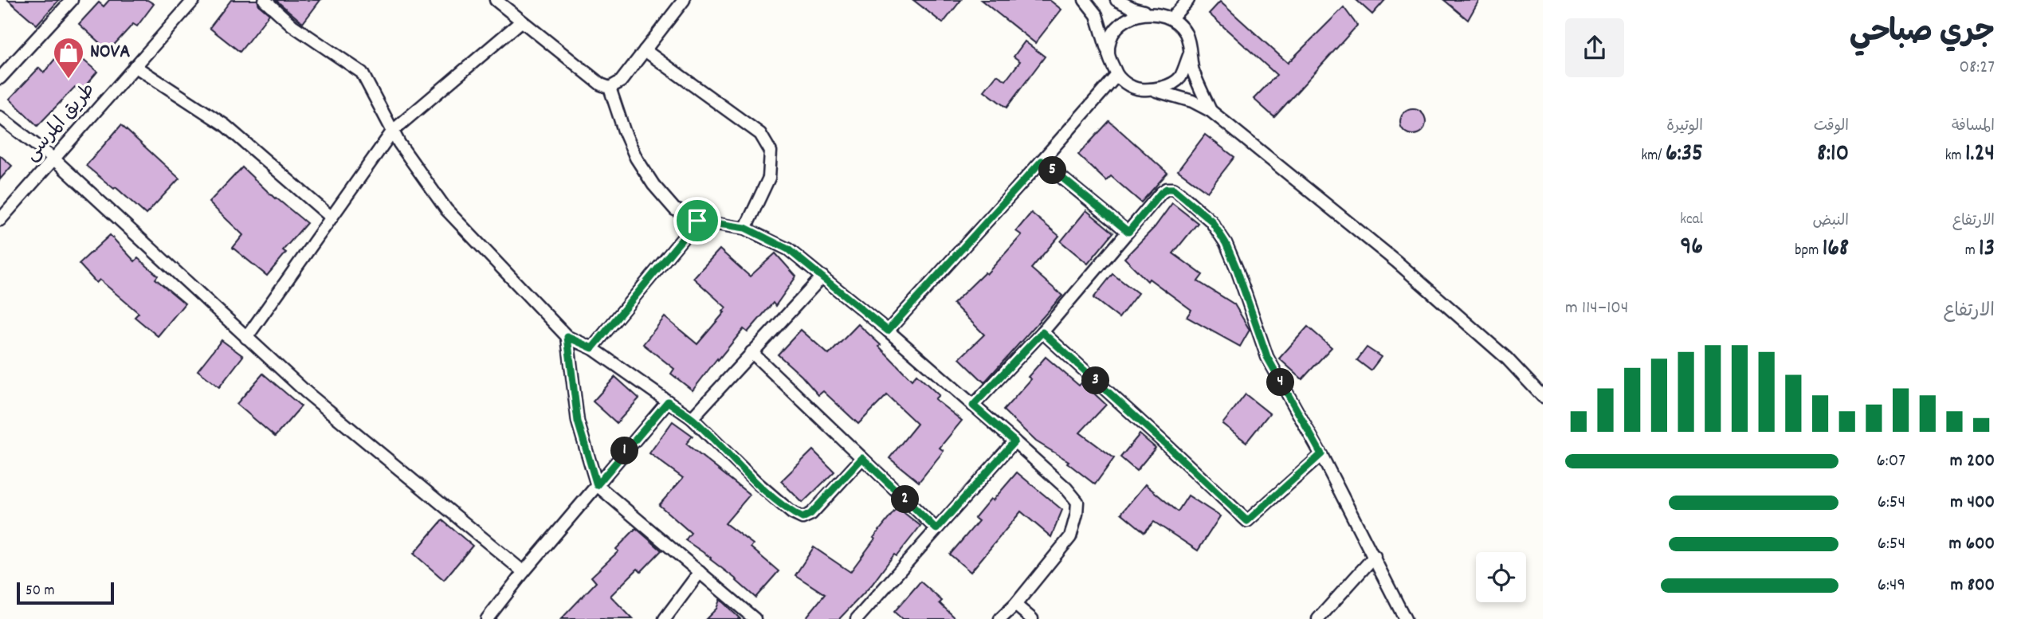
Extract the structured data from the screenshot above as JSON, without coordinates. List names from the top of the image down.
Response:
{
  "streets": {
    "street": ["طريق المرسى"]
  },
  "places": {
    "shop": ["NOVA"]
  },
  "scale_bar": "50 m",
  "page": {
    "heading": ["جري صباحي", "08:27"],
    "stats": [
      ["المسافة", "1.24 km"],
      ["الوقت", "8:10"],
      ["الوتيرة", "6:35 /km"],
      ["الارتفاع", "13 m"],
      ["النبض", "168 bpm"],
      ["kcal", "96"]
    ],
    "pins": [
      "5",
      "3",
      "4",
      "1",
      "2"
    ],
    "chart": ["الارتفاع", "104–114 m"],
    "list": [
      {
        "name": "200 m",
        "note": "6:07"
      },
      {
        "name": "400 m",
        "note": "6:54"
      },
      {
        "name": "600 m",
        "note": "6:54"
      },
      {
        "name": "800 m",
        "note": "6:49"
      }
    ],
    "scale": "50 m"
  }
}
